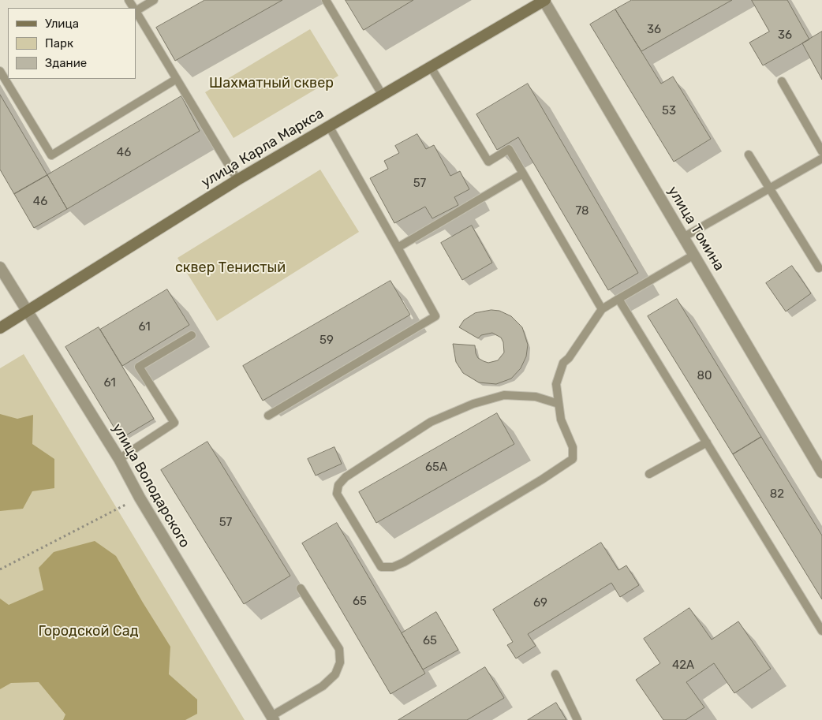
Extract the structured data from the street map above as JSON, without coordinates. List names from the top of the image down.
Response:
{
  "streets": {
    "main road": ["улица Карла Маркса"],
    "street": ["улица Томина", "улица Володарского"]
  },
  "crossings": [
    ["улица Карла Маркса", "улица Томина"],
    ["улица Карла Маркса", "улица Володарского"]
  ],
  "parks": ["Шахматный сквер", "сквер Тенистый", "Городской Сад"],
  "house_numbers": [
    "36",
    "36",
    "53",
    "46",
    "57",
    "46",
    "78",
    "61",
    "59",
    "80",
    "61",
    "65А",
    "82",
    "57",
    "65",
    "69",
    "65",
    "42А"
  ],
  "legend": ["Улица", "Парк", "Здание"]
}
